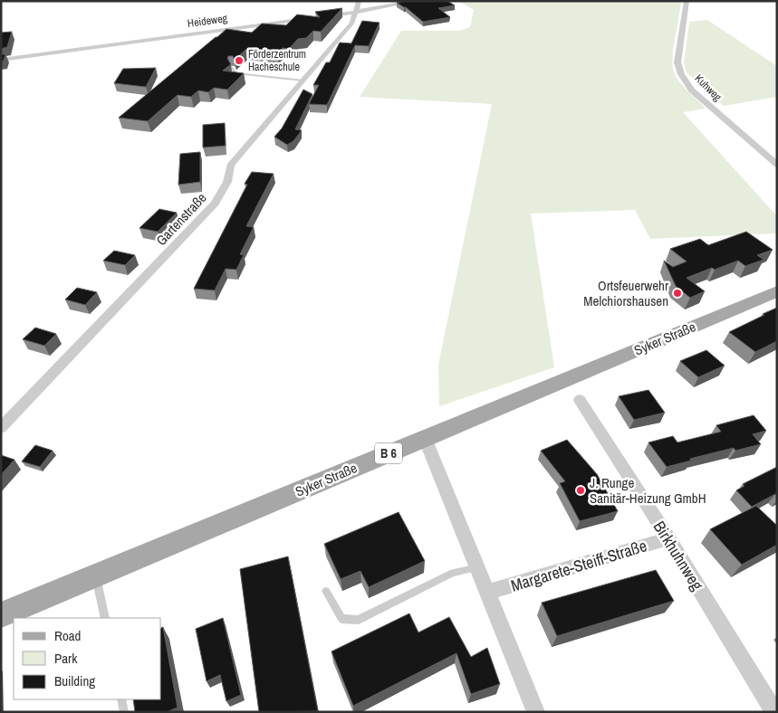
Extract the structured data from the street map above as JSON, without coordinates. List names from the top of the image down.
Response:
{
  "streets": {
    "main road": ["Syker Straße", "B 6"],
    "street": [
      "Heideweg",
      "Kuhweg",
      "Gartenstraße",
      "Birkhuhnweg",
      "Margarete-Steiff-Straße"
    ]
  },
  "crossings": [
    ["Heideweg", "Gartenstraße"],
    ["Birkhuhnweg", "Margarete-Steiff-Straße"]
  ],
  "places": ["Förderzentrum Hacheschule", "Ortsfeuerwehr Melchiorshausen", "J. Runge Sanitär-Heizung GmbH"],
  "legend": ["Road", "Park", "Building"]
}
